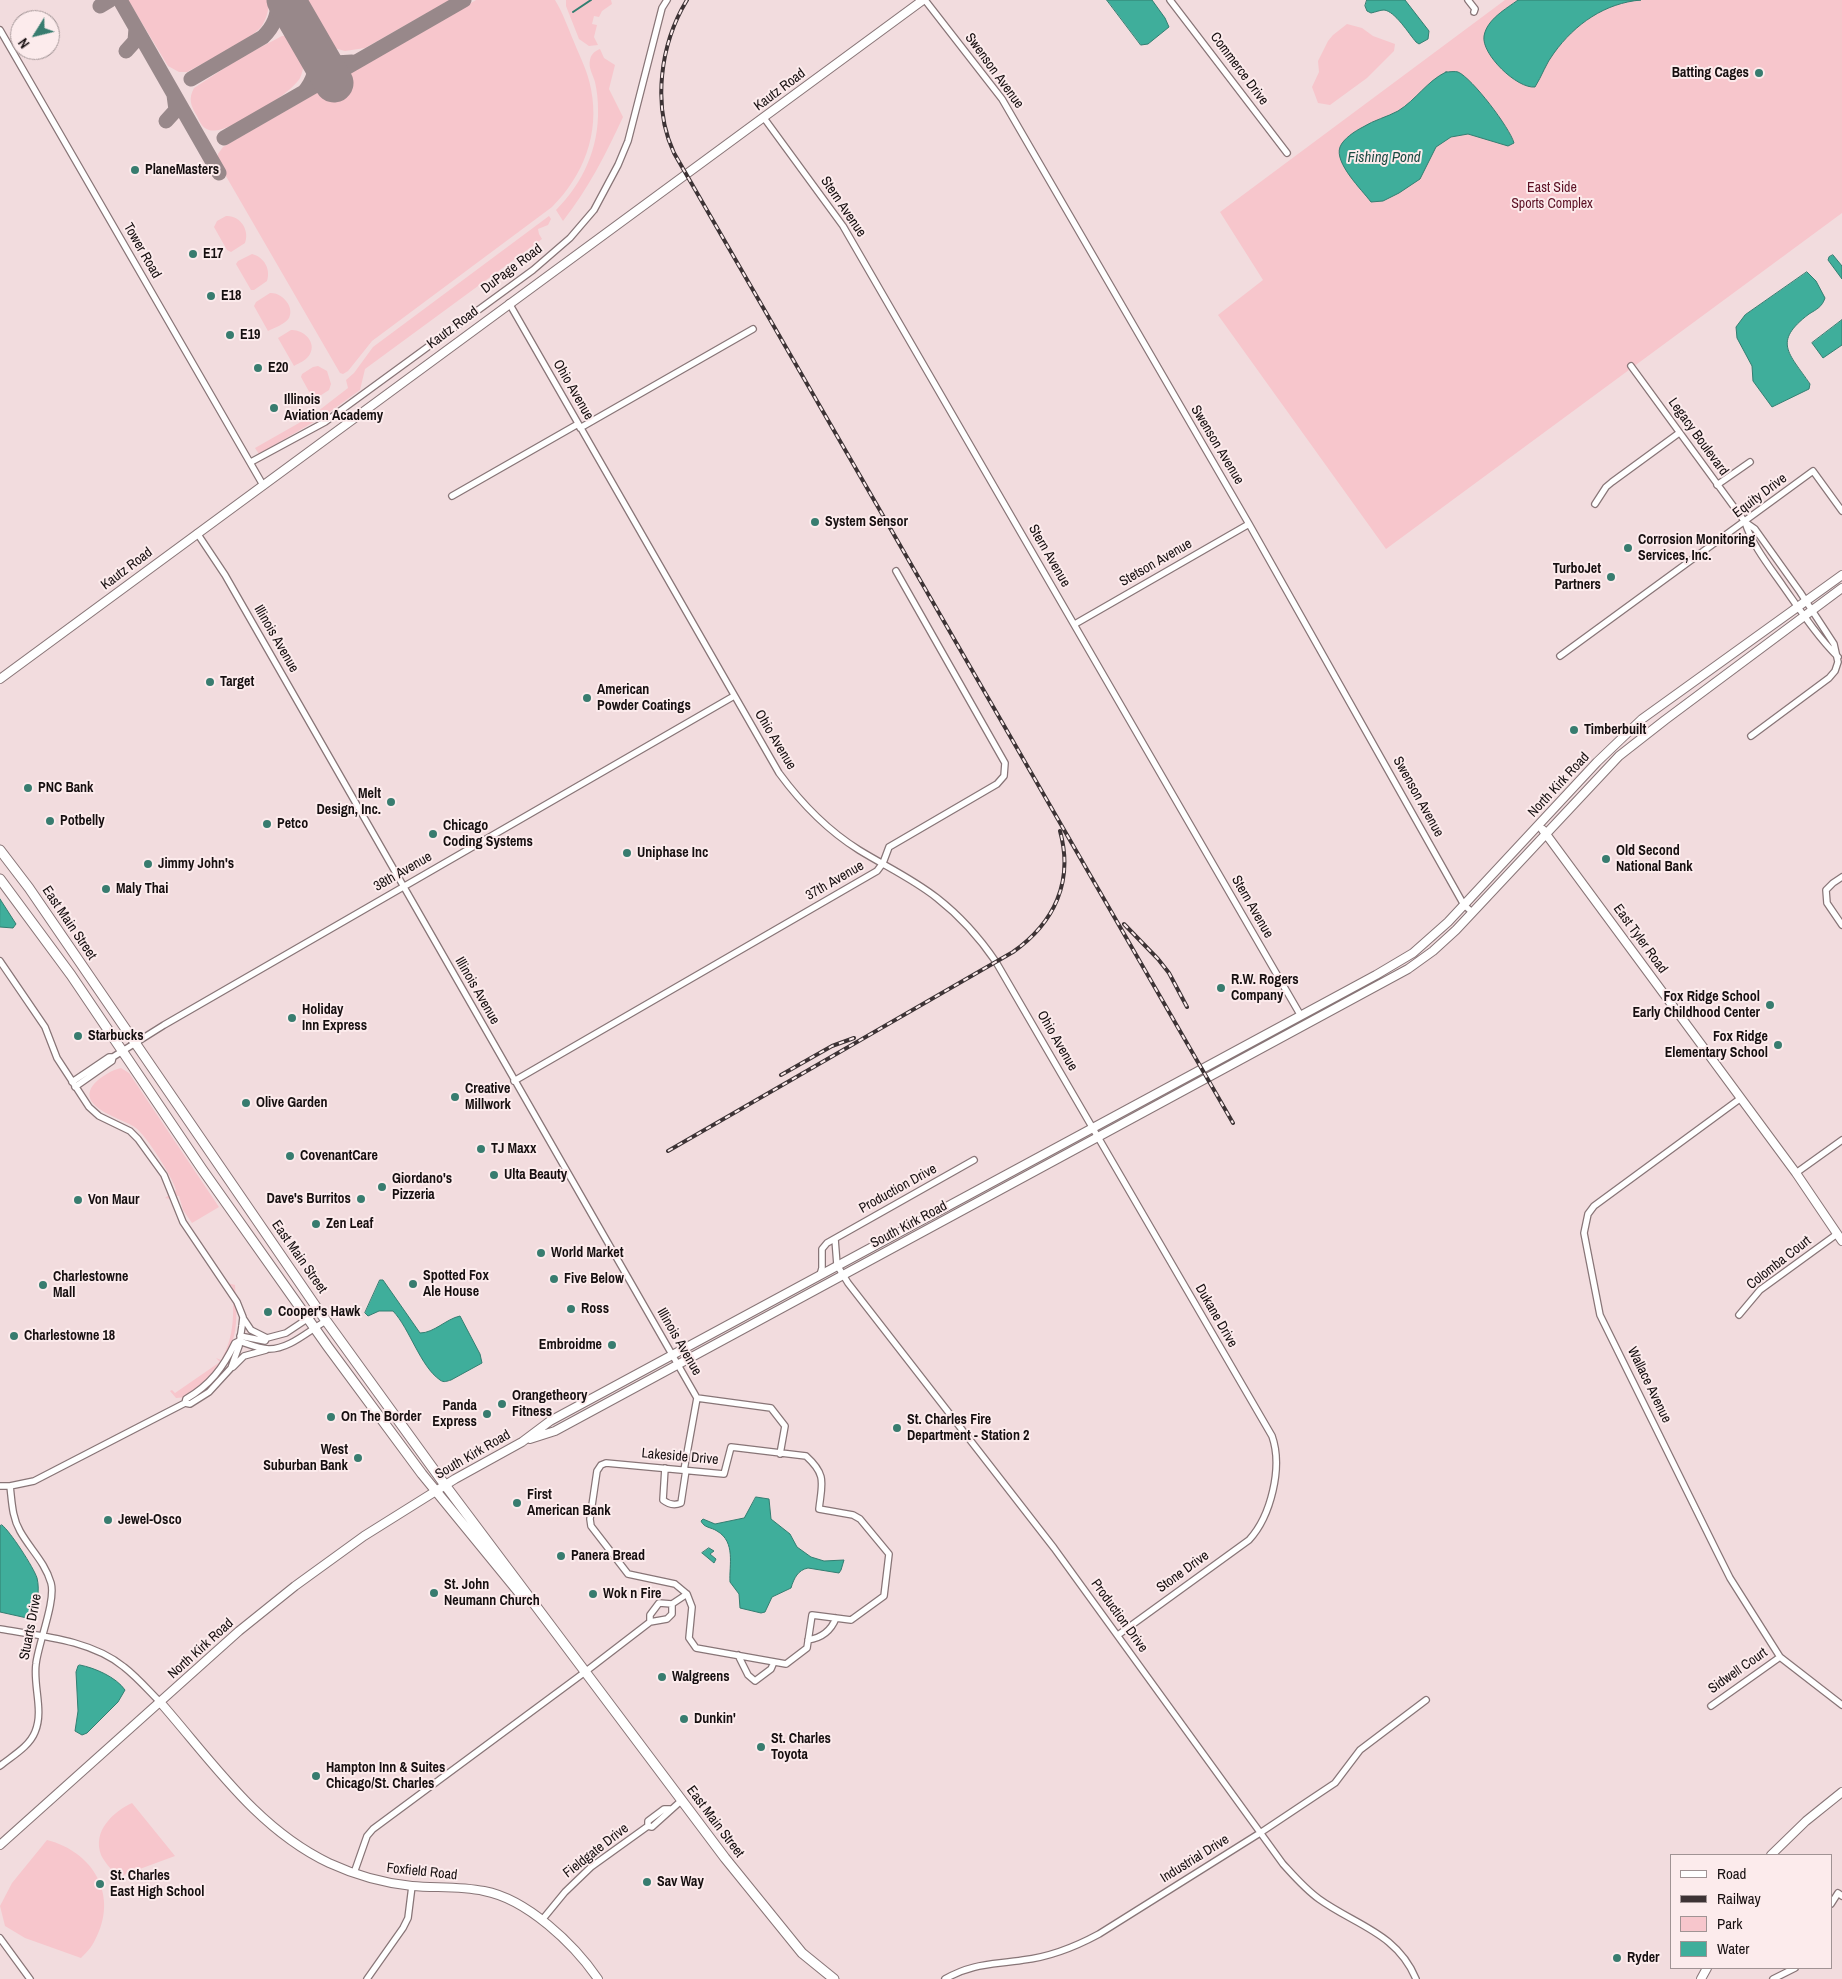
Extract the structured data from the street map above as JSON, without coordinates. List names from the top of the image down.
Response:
{
  "streets": {
    "main road": [
      "Kautz Road",
      "North Kirk Road",
      "East Main Street",
      "East Tyler Road",
      "South Kirk Road",
      "Foxfield Road"
    ],
    "street": [
      "Commerce Drive",
      "Swenson Avenue",
      "Stern Avenue",
      "Tower Road",
      "DuPage Road",
      "Ohio Avenue",
      "Legacy Boulevard",
      "Equity Drive",
      "Stetson Avenue",
      "Illinois Avenue",
      "38th Avenue",
      "37th Avenue",
      "Production Drive",
      "Colomba Court",
      "Dukane Drive",
      "Wallace Avenue",
      "Lakeside Drive",
      "Stone Drive",
      "Stuarts Drive",
      "Sidwell Court",
      "Fieldgate Drive",
      "Industrial Drive"
    ]
  },
  "crossings": [
    ["Swenson Avenue", "Kautz Road"],
    ["Swenson Avenue", "Stetson Avenue"],
    ["Swenson Avenue", "North Kirk Road"],
    ["Kautz Road", "Stern Avenue"],
    ["Kautz Road", "Tower Road"],
    ["Kautz Road", "Ohio Avenue"],
    ["Kautz Road", "Illinois Avenue"],
    ["Stern Avenue", "Stetson Avenue"],
    ["Stern Avenue", "North Kirk Road"],
    ["Stern Avenue", "South Kirk Road"],
    ["Tower Road", "DuPage Road"],
    ["Ohio Avenue", "38th Avenue"],
    ["Ohio Avenue", "37th Avenue"],
    ["Ohio Avenue", "South Kirk Road"],
    ["Ohio Avenue", "Dukane Drive"],
    ["Legacy Boulevard", "Equity Drive"],
    ["Legacy Boulevard", "North Kirk Road"],
    ["Illinois Avenue", "38th Avenue"],
    ["Illinois Avenue", "37th Avenue"],
    ["Illinois Avenue", "South Kirk Road"],
    ["North Kirk Road", "East Main Street"],
    ["North Kirk Road", "East Tyler Road"],
    ["North Kirk Road", "South Kirk Road"],
    ["North Kirk Road", "Foxfield Road"],
    ["38th Avenue", "East Main Street"],
    ["East Main Street", "South Kirk Road"],
    ["East Main Street", "Fieldgate Drive"],
    ["East Tyler Road", "Colomba Court"],
    ["East Tyler Road", "Wallace Avenue"],
    ["Production Drive", "South Kirk Road"],
    ["Production Drive", "Stone Drive"],
    ["Production Drive", "Industrial Drive"],
    ["South Kirk Road", "Dukane Drive"],
    ["Dukane Drive", "Stone Drive"],
    ["Wallace Avenue", "Sidwell Court"],
    ["Fieldgate Drive", "Foxfield Road"]
  ],
  "water": ["Fishing Pond"],
  "parks": ["East Side Sports Complex"],
  "places": [
    "Batting Cages",
    "PlaneMasters",
    "E17",
    "E18",
    "E19",
    "E20",
    "Illinois Aviation Academy",
    "System Sensor",
    "Corrosion Monitoring Services, Inc.",
    "TurboJet Partners",
    "Target",
    "American Powder Coatings",
    "Timberbuilt",
    "PNC Bank",
    "Melt Design, Inc.",
    "Potbelly",
    "Petco",
    "Chicago Coding Systems",
    "Uniphase Inc",
    "Old Second National Bank",
    "Jimmy John's",
    "Maly Thai",
    "R.W. Rogers Company",
    "Fox Ridge School Early Childhood Center",
    "Holiday Inn Express",
    "Starbucks",
    "Fox Ridge Elementary School",
    "Creative Millwork",
    "Olive Garden",
    "TJ Maxx",
    "CovenantCare",
    "Ulta Beauty",
    "Giordano's Pizzeria",
    "Dave's Burritos",
    "Von Maur",
    "Zen Leaf",
    "World Market",
    "Five Below",
    "Spotted Fox Ale House",
    "Charlestowne Mall",
    "Ross",
    "Cooper's Hawk",
    "Charlestowne 18",
    "Embroidme",
    "Orangetheory Fitness",
    "Panda Express",
    "On The Border",
    "St. Charles Fire Department - Station 2",
    "West Suburban Bank",
    "First American Bank",
    "Jewel-Osco",
    "Panera Bread",
    "St. John Neumann Church",
    "Wok n Fire",
    "Walgreens",
    "Dunkin'",
    "St. Charles Toyota",
    "Hampton Inn & Suites Chicago/St. Charles",
    "Sav Way",
    "St. Charles East High School",
    "Ryder"
  ],
  "legend": [
    "Road",
    "Railway",
    "Park",
    "Water"
  ],
  "north": "bottom left"
}
